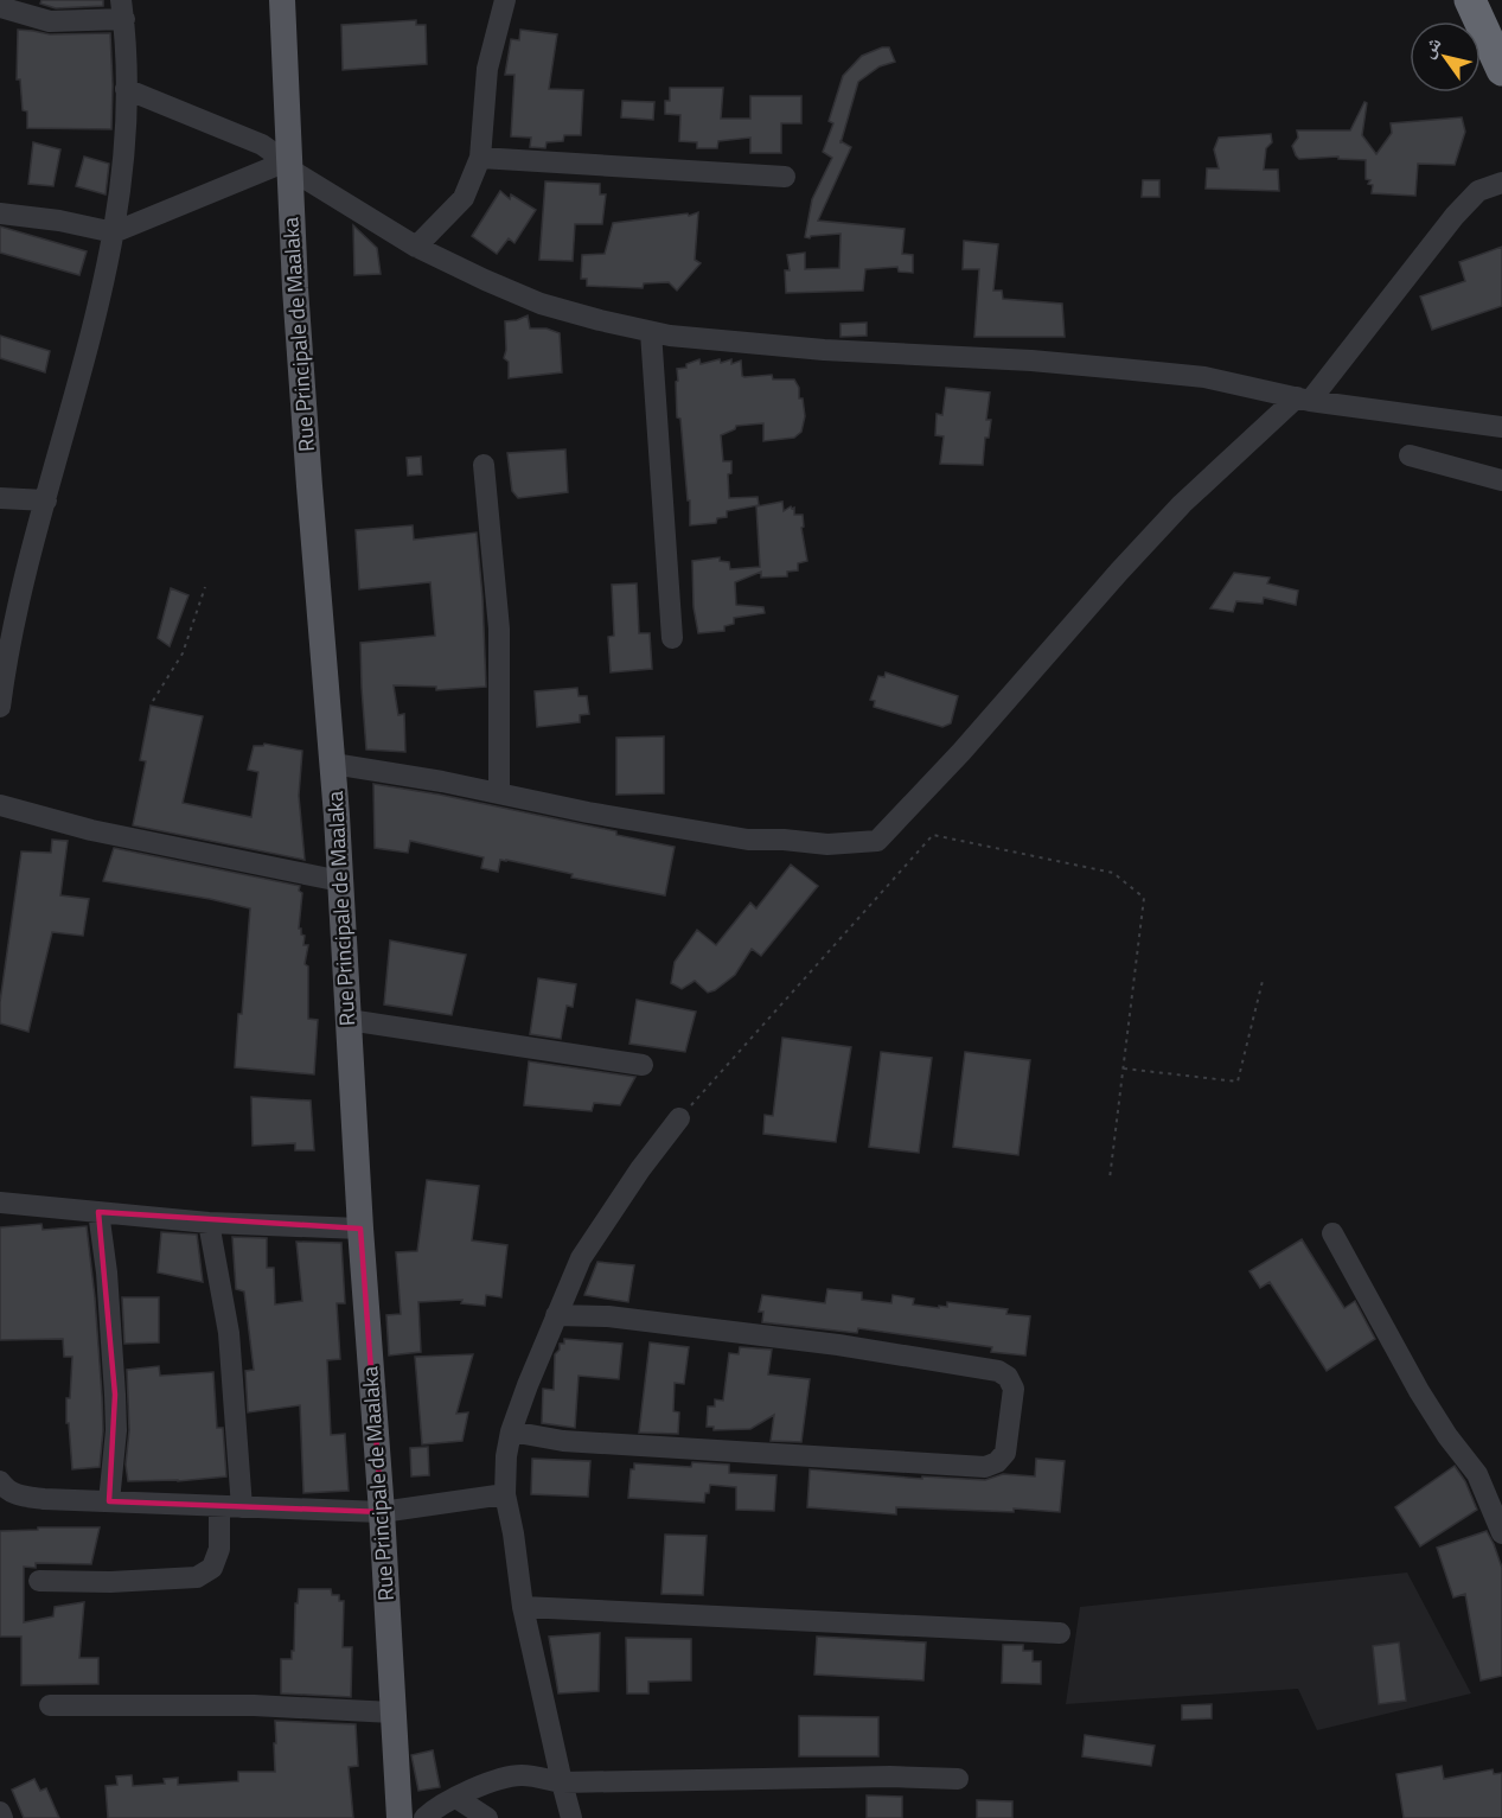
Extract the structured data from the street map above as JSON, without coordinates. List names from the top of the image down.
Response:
{
  "streets": {
    "main road": ["Rue Principale de Maalaka"]
  },
  "north": "top left"
}
